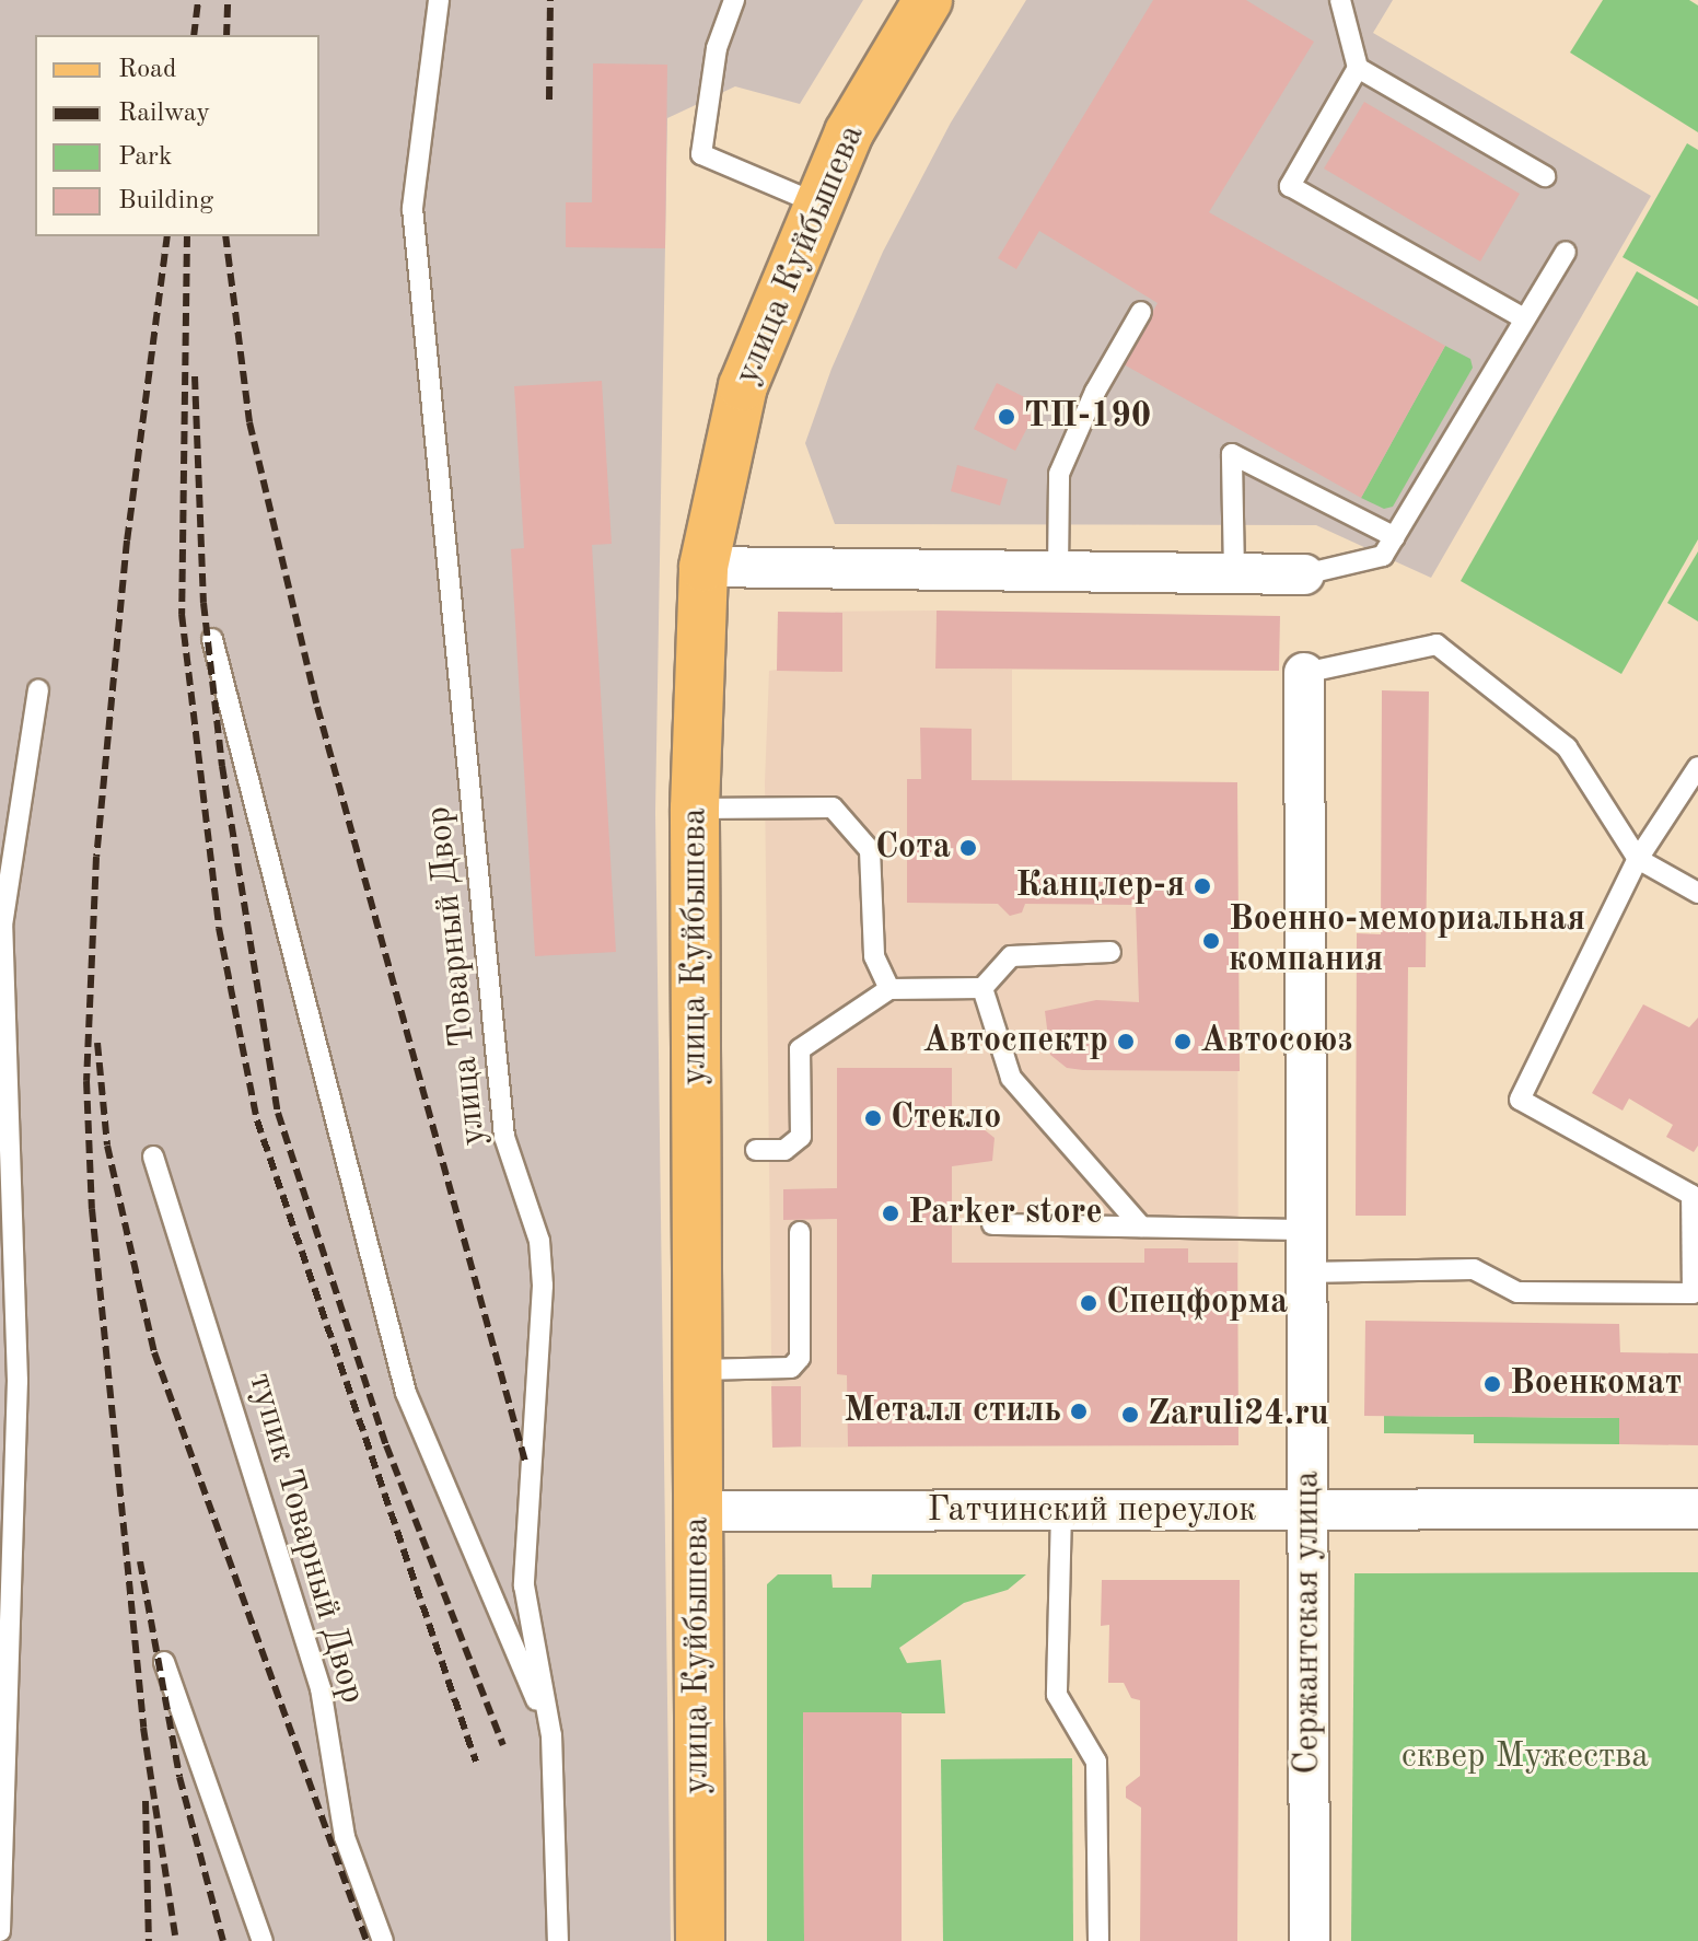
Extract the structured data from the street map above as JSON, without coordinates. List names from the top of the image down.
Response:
{
  "streets": {
    "main road": ["улица Куйбышева"],
    "street": ["Гатчинский переулок", "Сержантская улица"],
    "lane": ["улица Товарный Двор", "тупик Товарный Двор"]
  },
  "crossings": [
    ["улица Куйбышева", "Гатчинский переулок"],
    ["Гатчинский переулок", "Сержантская улица"]
  ],
  "parks": ["сквер Мужества"],
  "places": [
    "ТП-190",
    "Сота",
    "Канцлер-я",
    "Военно-мемориальная компания",
    "Автоспектр",
    "Автосоюз",
    "Стекло",
    "Parker store",
    "Спецформа",
    "Военкомат",
    "Металл стиль",
    "Zaruli24.ru"
  ],
  "legend": [
    "Road",
    "Railway",
    "Park",
    "Building"
  ]
}
